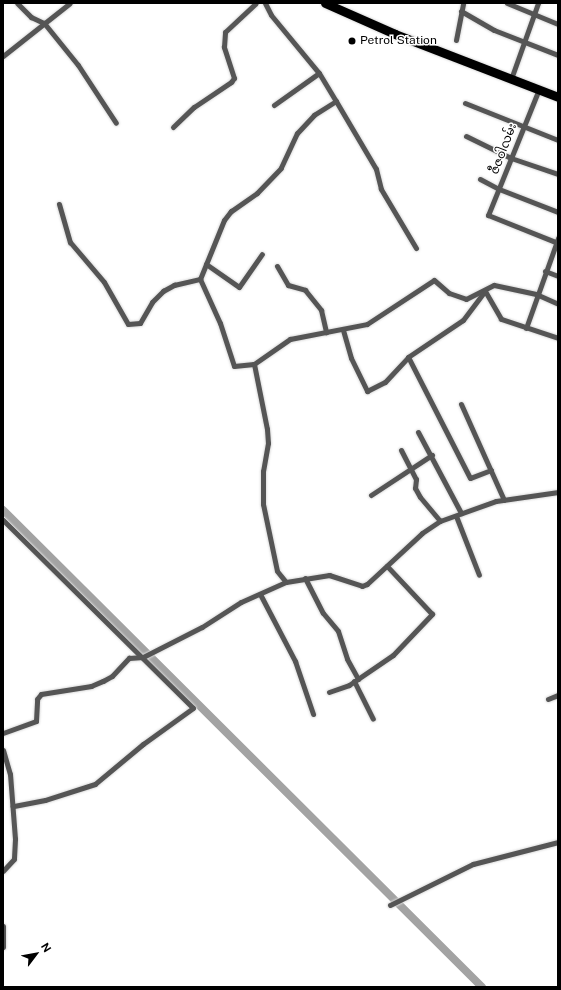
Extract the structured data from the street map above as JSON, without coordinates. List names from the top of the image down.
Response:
{
  "streets": {
    "street": ["ဇီဇဝါလမ်း"]
  },
  "places": ["Petrol Station"],
  "north": "top right"
}
